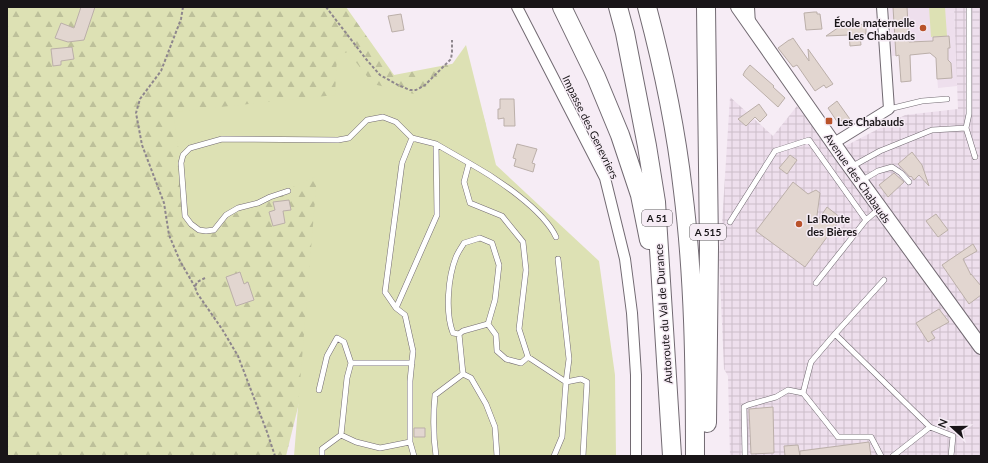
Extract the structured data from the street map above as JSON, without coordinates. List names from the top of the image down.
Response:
{
  "streets": {
    "highway": ["A 51", "A 515", "Autoroute du Val de Durance"],
    "main road": ["Avenue des Chabauds"],
    "street": ["Impasse des Genevriers"]
  },
  "places": {
    "other": ["École maternelle Les Chabauds", "La Route des Bières"],
    "transit": ["Les Chabauds"]
  },
  "north": "left"
}
